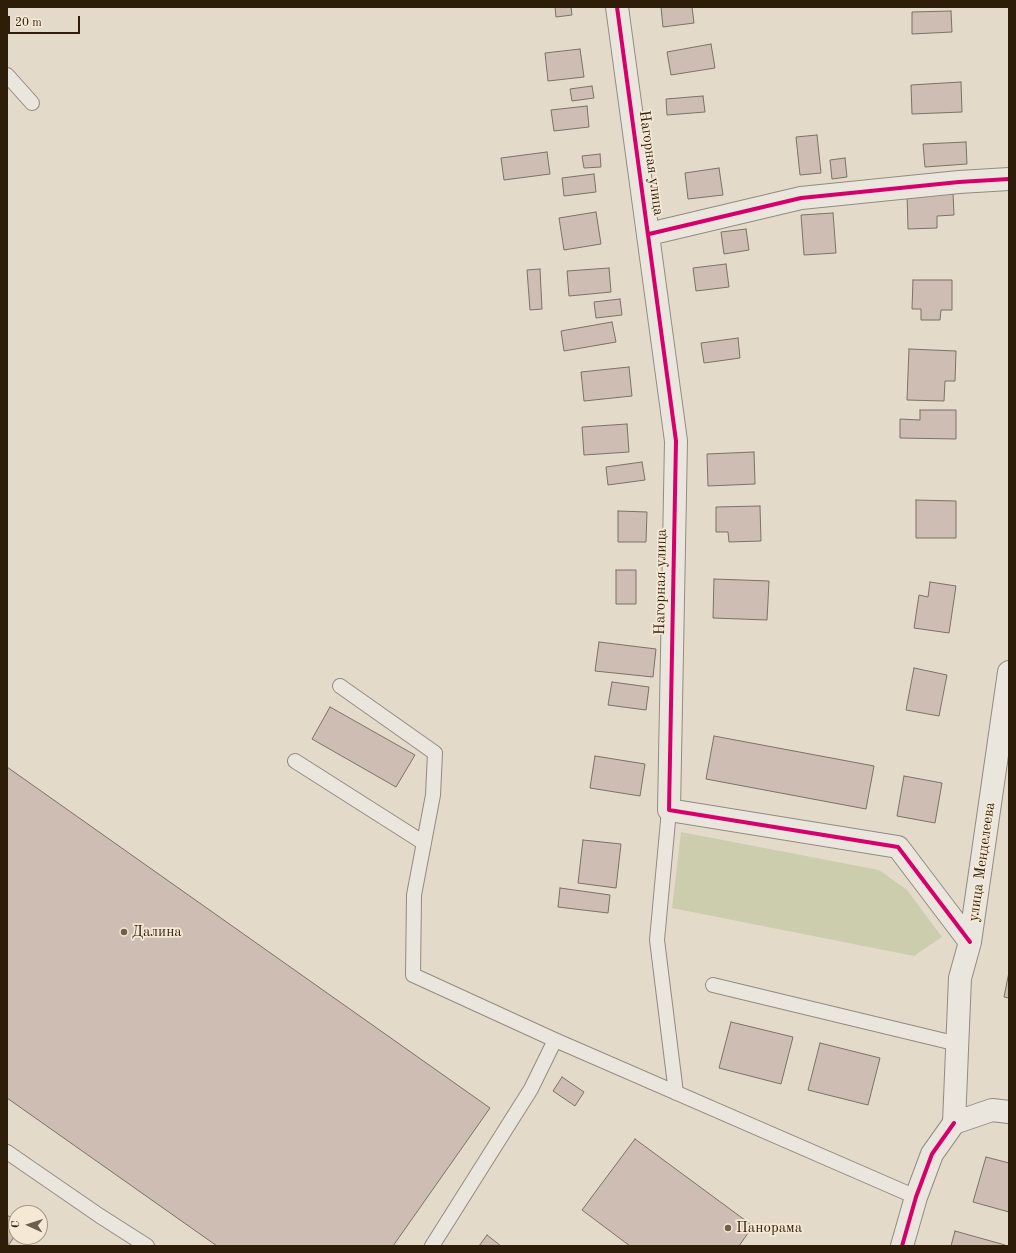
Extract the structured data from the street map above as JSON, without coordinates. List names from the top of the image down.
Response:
{
  "streets": {
    "street": ["Нагорная улица", "улица Менделеева"]
  },
  "places": ["Далина", "Панорама"],
  "scale_bar": "20 m",
  "north": "left"
}
